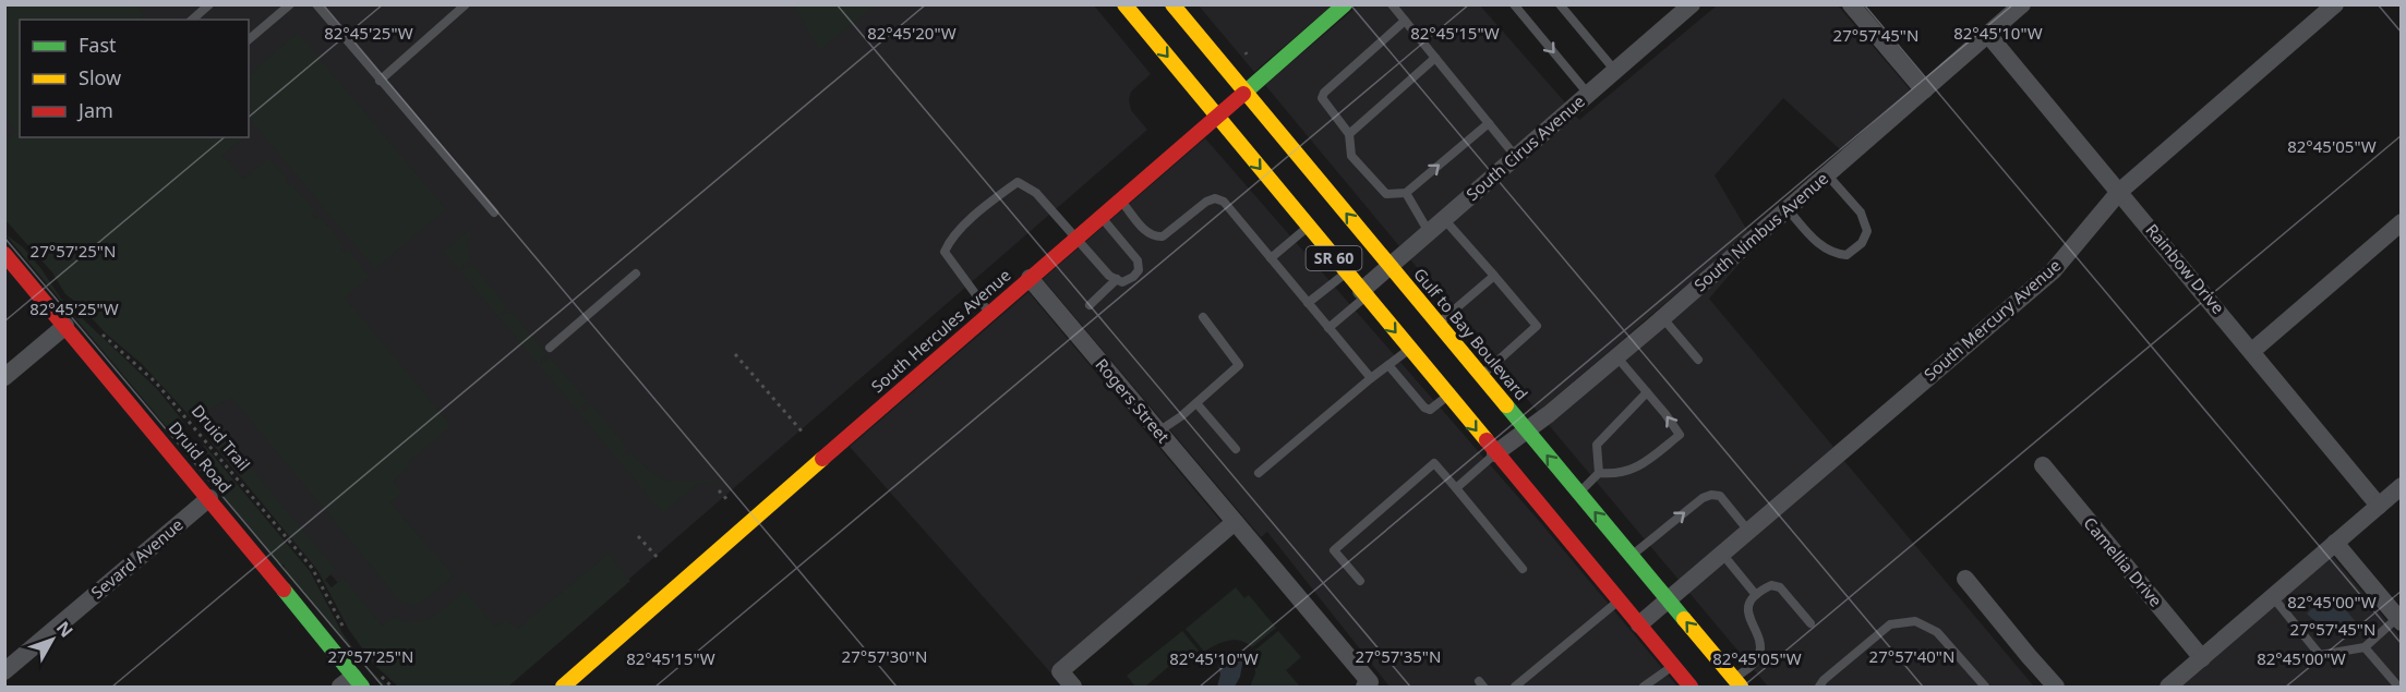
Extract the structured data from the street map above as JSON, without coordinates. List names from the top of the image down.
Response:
{
  "streets": {
    "main road": [
      "SR 60",
      "South Hercules Avenue",
      "Gulf to Bay Boulevard",
      "Druid Road"
    ],
    "street": [
      "South Cirus Avenue",
      "South Nimbus Avenue",
      "Rainbow Drive",
      "South Mercury Avenue",
      "Rogers Street",
      "Sevard Avenue",
      "Camellia Drive"
    ],
    "path": ["Druid Trail"]
  },
  "crossings": [
    ["South Cirus Avenue", "SR 60"],
    ["South Cirus Avenue", "Gulf to Bay Boulevard"],
    ["South Nimbus Avenue", "SR 60"],
    ["South Nimbus Avenue", "Rainbow Drive"],
    ["South Nimbus Avenue", "Gulf to Bay Boulevard"],
    ["SR 60", "South Mercury Avenue"],
    ["SR 60", "South Hercules Avenue"],
    ["Rainbow Drive", "South Mercury Avenue"],
    ["South Mercury Avenue", "Gulf to Bay Boulevard"],
    ["South Hercules Avenue", "Gulf to Bay Boulevard"],
    ["South Hercules Avenue", "Rogers Street"],
    ["Druid Road", "Sevard Avenue"]
  ],
  "legend": ["Fast", "Slow", "Jam"],
  "north": "top right",
  "coordinates": [
    "82°45'15\"W",
    "82°45'10\"W",
    "82°45'25\"W",
    "82°45'20\"W",
    "27°57'45\"N",
    "82°45'05\"W",
    "27°57'25\"N",
    "82°45'00\"W",
    "27°57'30\"N",
    "27°57'35\"N",
    "27°57'40\"N"
  ]
}
